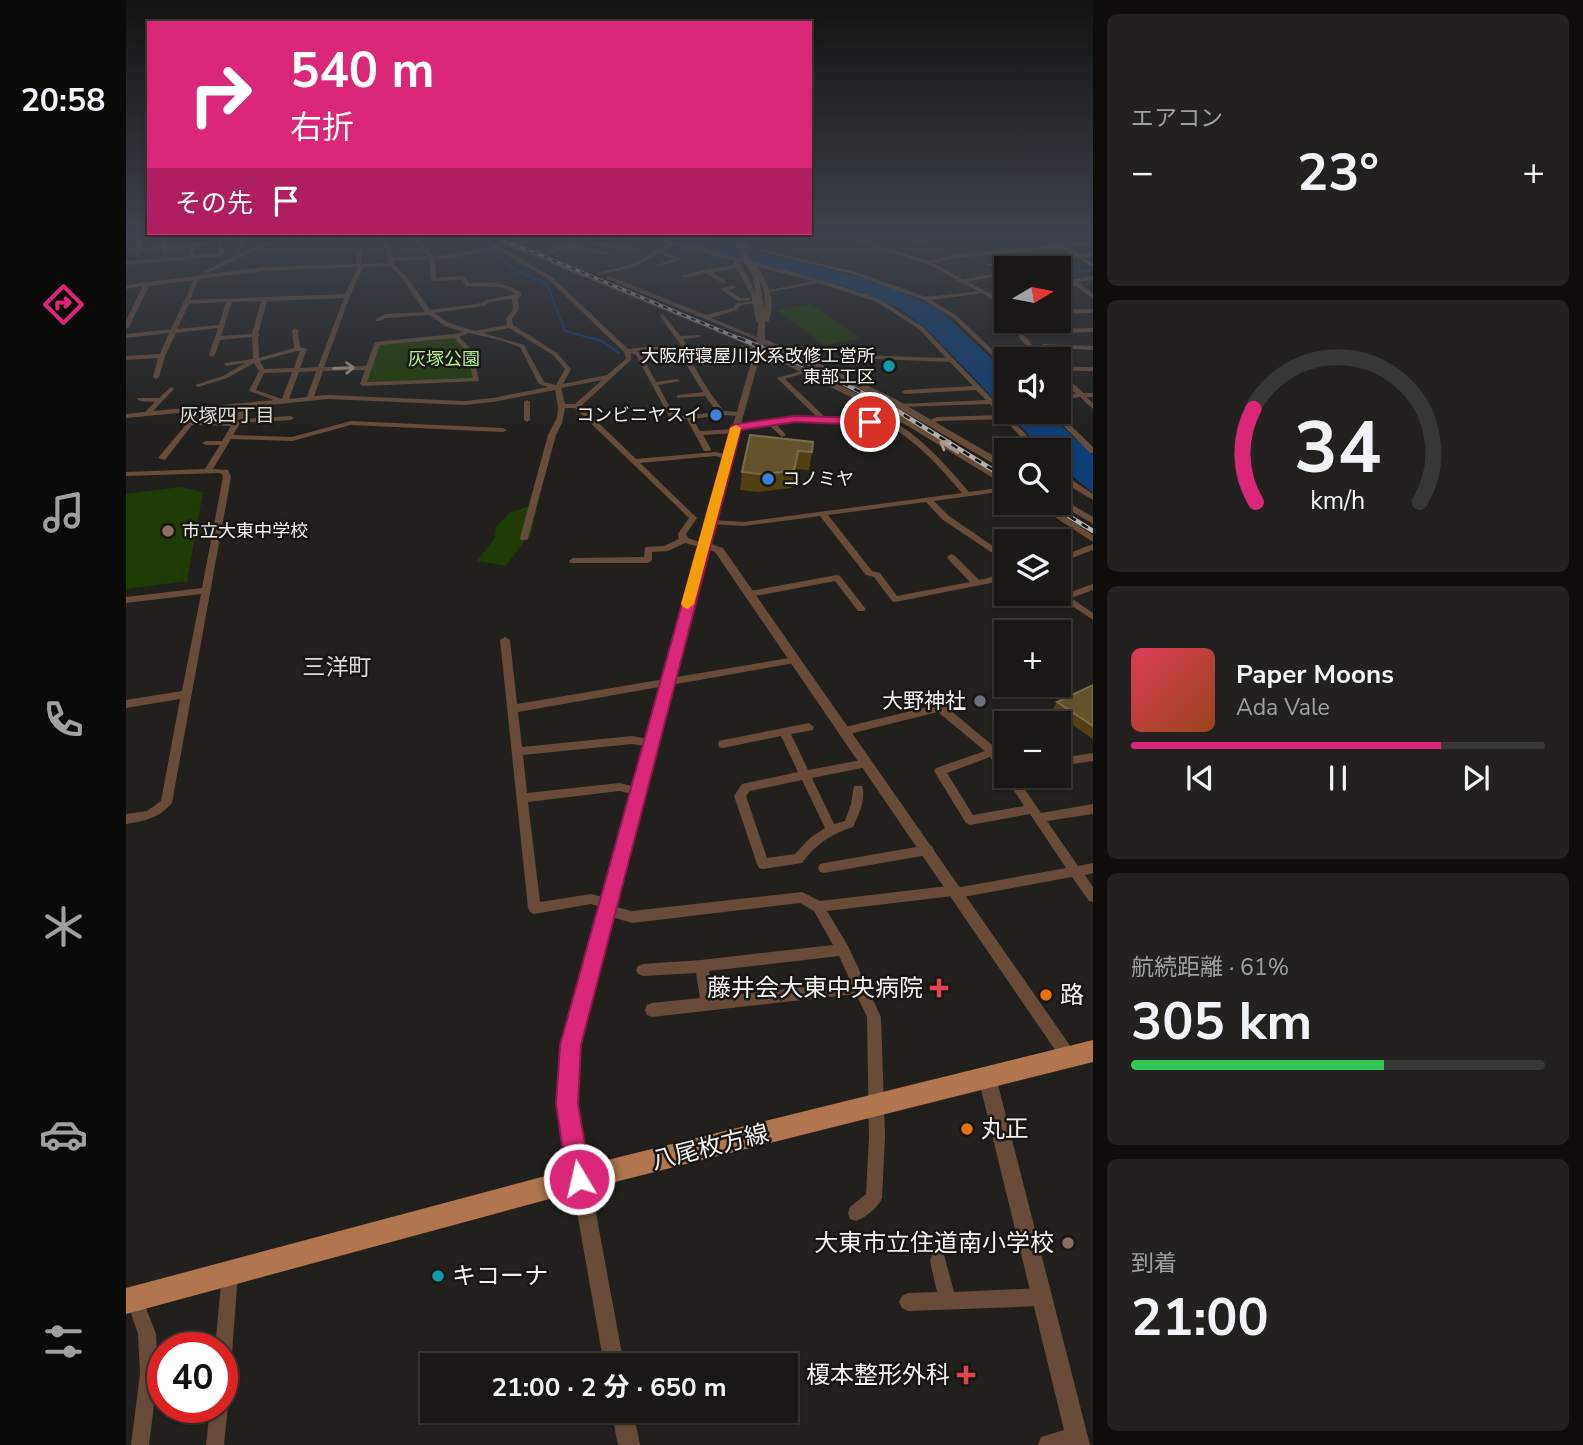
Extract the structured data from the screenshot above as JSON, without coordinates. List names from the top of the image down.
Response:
{
  "streets": {
    "main road": ["八尾枚方線"]
  },
  "districts": ["灰塚四丁目", "三洋町"],
  "parks": ["灰塚公園"],
  "places": {
    "other": [
      "大阪府寝屋川水系改修工営所 東部工区",
      "コンビニヤスイ",
      "コノミヤ",
      "市立大東中学校",
      "大野神社",
      "路",
      "丸正",
      "大東市立住道南小学校",
      "キコーナ"
    ],
    "health": ["藤井会大東中央病院", "榎本整形外科"]
  },
  "north": "right",
  "page": {
    "tabs": "20:58",
    "tile": [
      "エアコン",
      ["航続距離 · 61%", "305 km"],
      ["到着", "21:00"]
    ],
    "turn": ["540 m", "右折"],
    "heat": ["−", "23°", "+"],
    "then": "その先",
    "map_buttons": ["+", "−"],
    "song": ["Paper Moons", "Ada Vale"],
    "limit": "40",
    "trip": "21:00 · 2 分 · 650 m",
    "gauge": ["34", "km/h"]
  }
}
